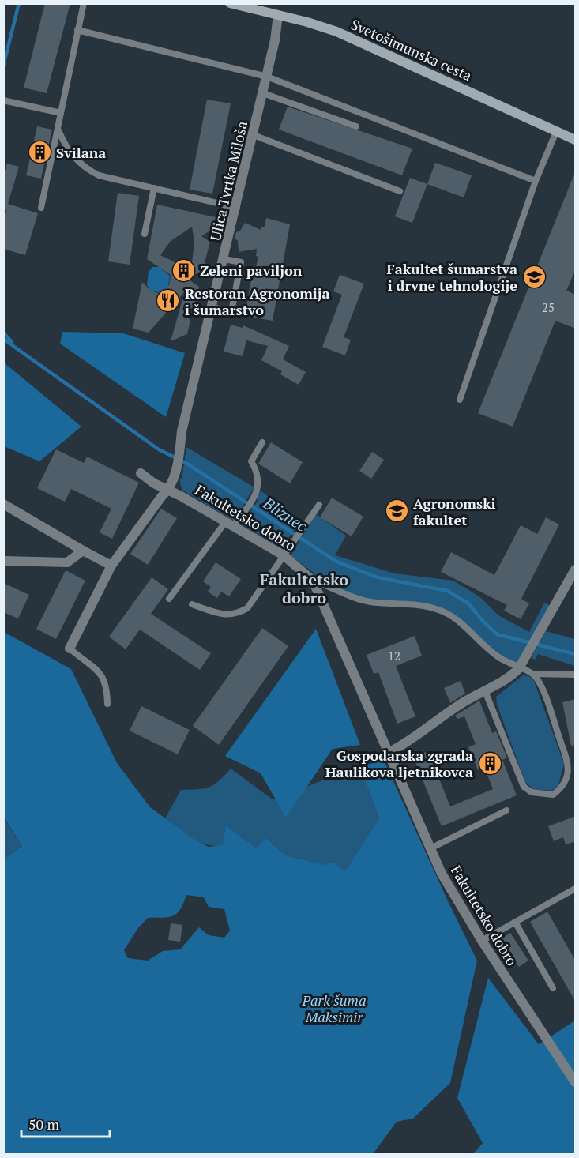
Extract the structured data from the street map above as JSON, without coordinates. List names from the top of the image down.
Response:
{
  "streets": {
    "street": ["Svetošimunska cesta", "Ulica Tvrtka Miloša", "Fakultetsko dobro"]
  },
  "crossings": [
    ["Svetošimunska cesta", "Ulica Tvrtka Miloša"],
    ["Ulica Tvrtka Miloša", "Fakultetsko dobro"]
  ],
  "districts": ["Fakultetsko dobro"],
  "water": ["Bliznec"],
  "parks": ["Park šuma Maksimir"],
  "places": {
    "building": ["Svilana", "Zeleni paviljon", "Gospodarska zgrada Haulikova ljetnikovca"],
    "school or university": ["Fakultet šumarstva i drvne tehnologije", "Agronomski fakultet"],
    "restaurant": ["Restoran Agronomija i šumarstvo"]
  },
  "house_numbers": ["25", "12"],
  "scale_bar": "50 m"
}
